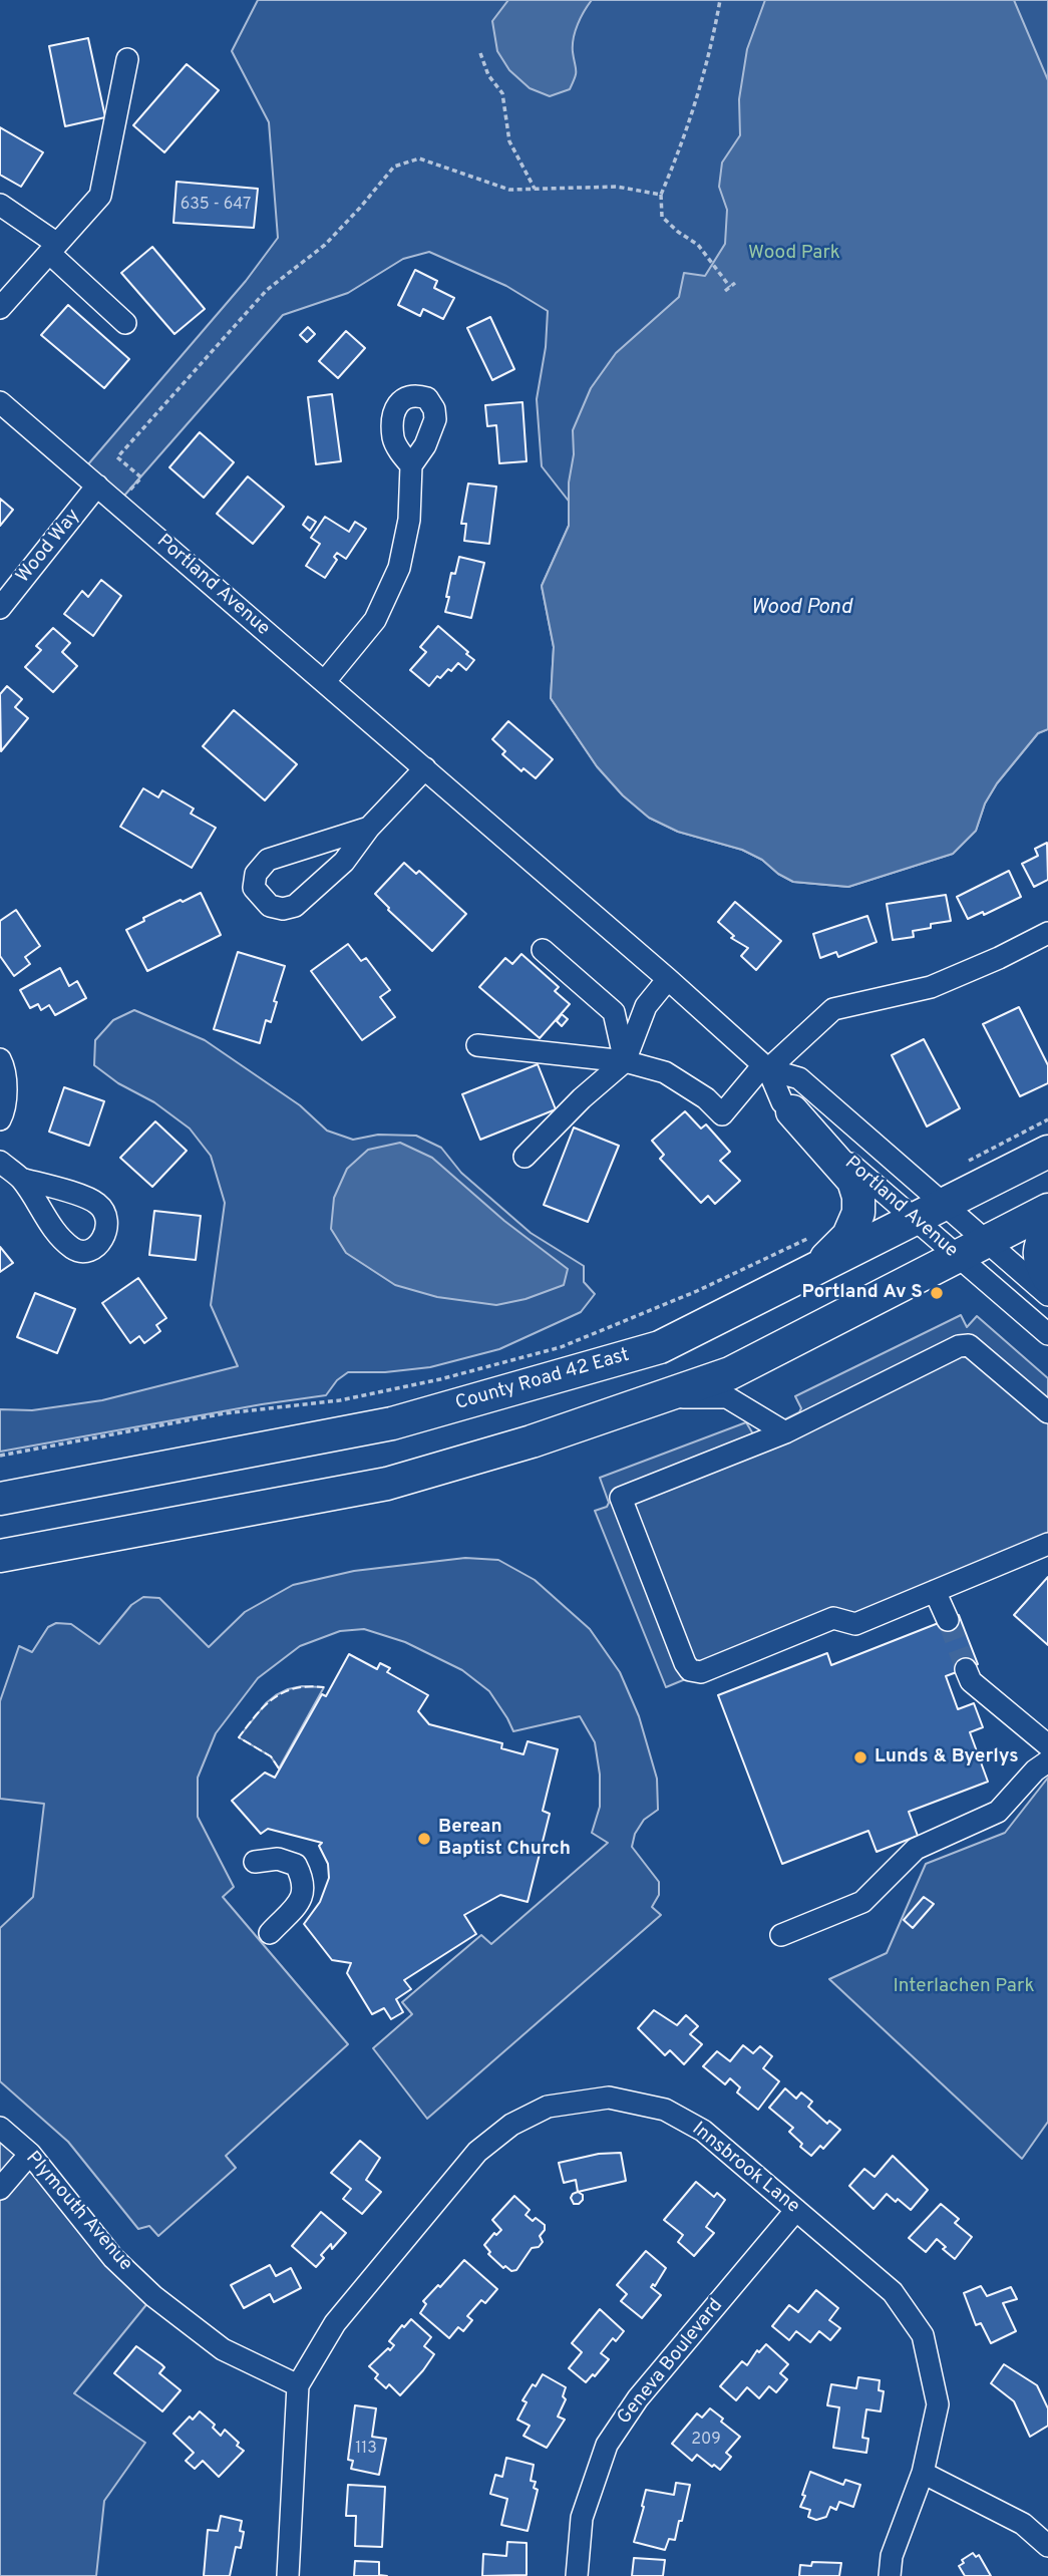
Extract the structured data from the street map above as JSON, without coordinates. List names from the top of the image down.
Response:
{
  "streets": {
    "highway": ["County Road 42 East"],
    "street": [
      "Wood Way",
      "Portland Avenue",
      "Innsbrook Lane",
      "Plymouth Avenue",
      "Geneva Boulevard"
    ]
  },
  "crossings": [
    ["Wood Way", "Portland Avenue"],
    ["Portland Avenue", "County Road 42 East"],
    ["Innsbrook Lane", "Plymouth Avenue"],
    ["Innsbrook Lane", "Geneva Boulevard"]
  ],
  "water": ["Wood Pond"],
  "parks": ["Wood Park", "Interlachen Park"],
  "places": ["Portland Av S", "Lunds & Byerlys", "Berean Baptist Church"],
  "house_numbers": ["635 - 647", "209", "113"]
}
